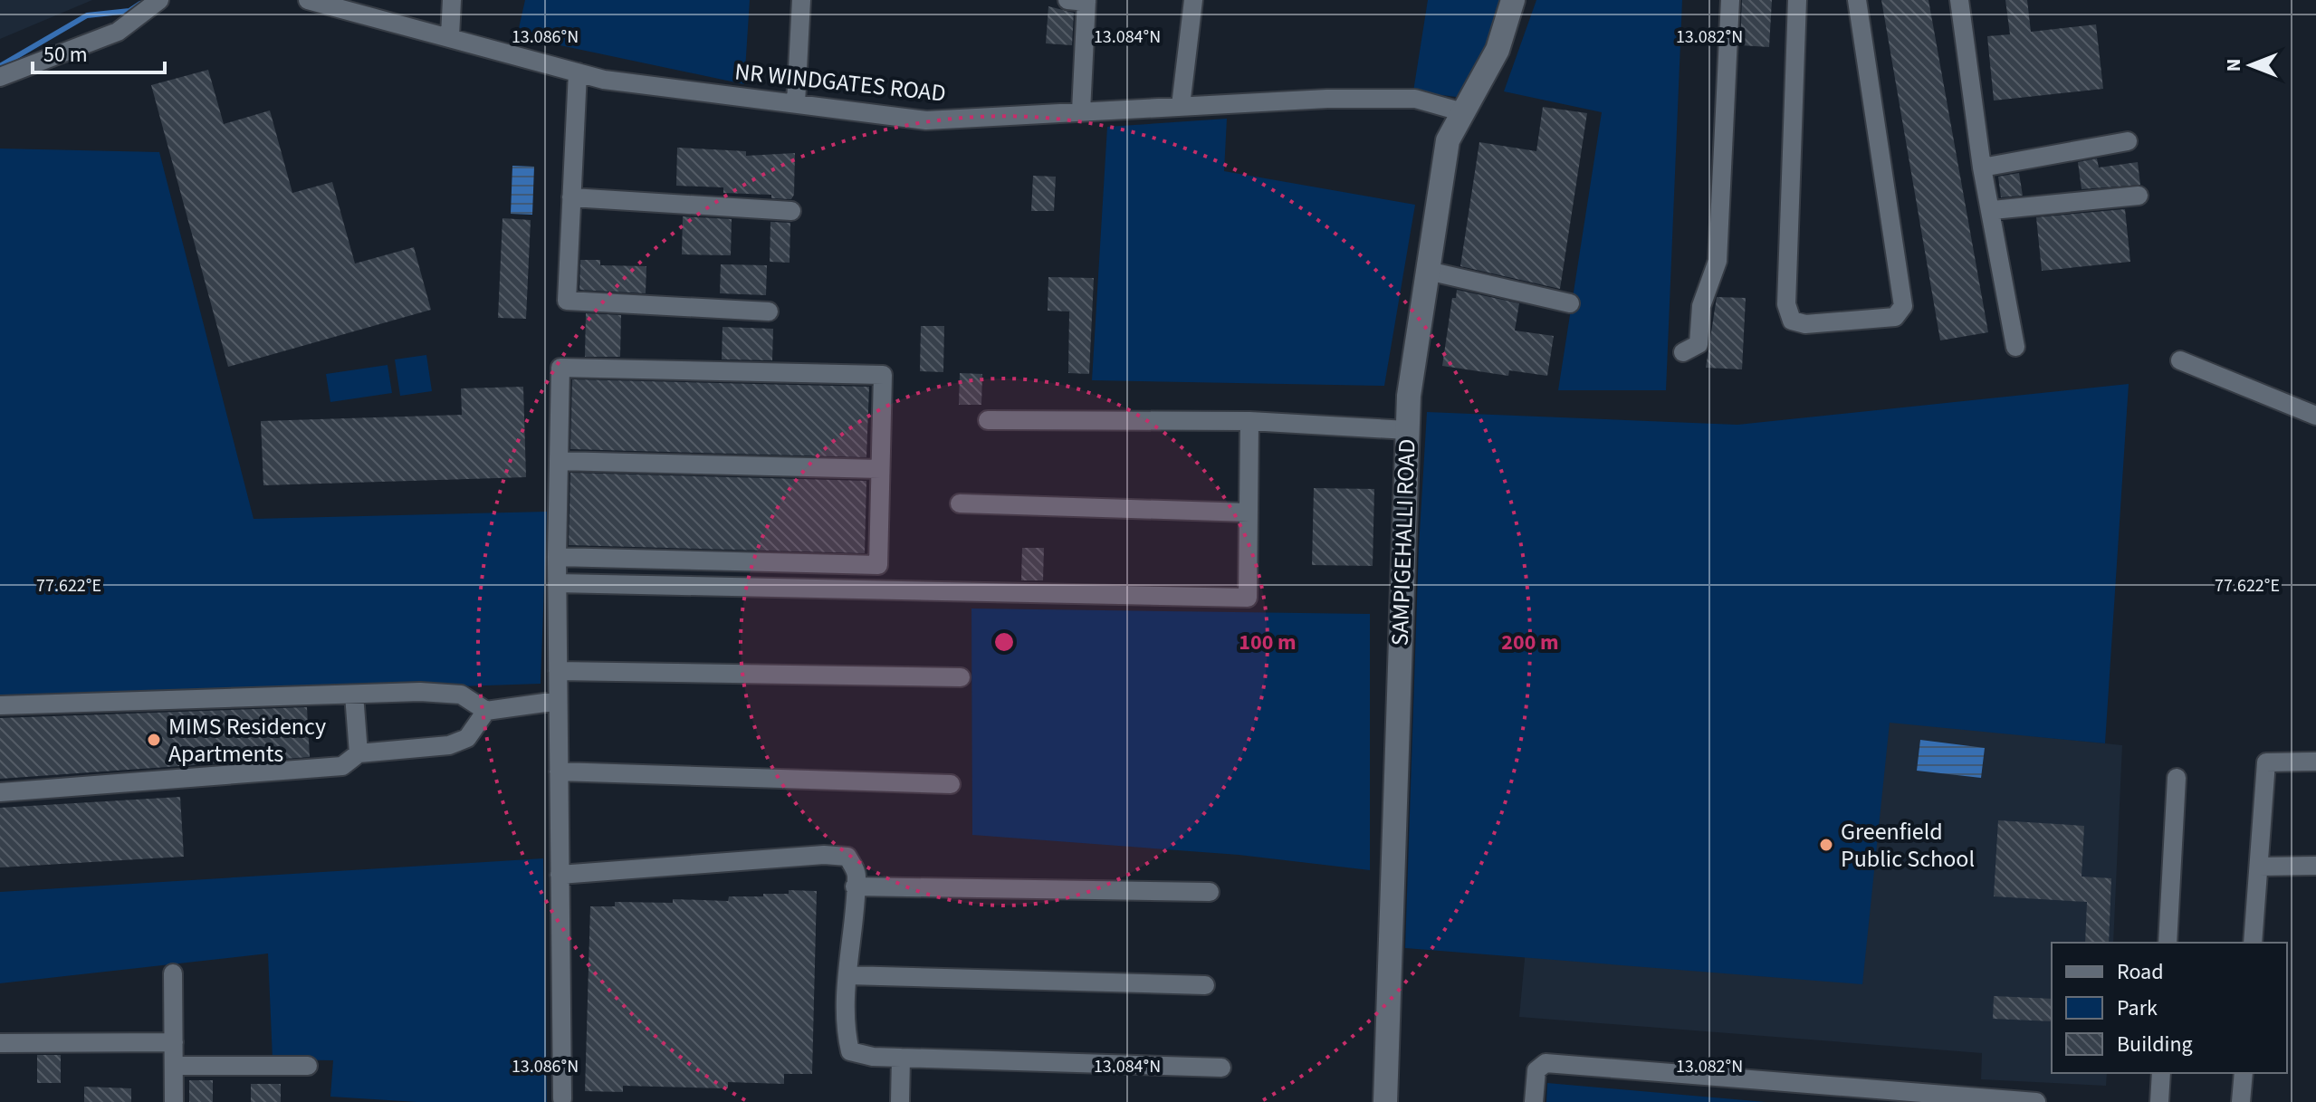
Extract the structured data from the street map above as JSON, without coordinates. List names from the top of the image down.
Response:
{
  "streets": {
    "street": ["NR WINDGATES ROAD", "SAMPIGEHALLI ROAD"]
  },
  "crossings": [
    ["NR WINDGATES ROAD", "SAMPIGEHALLI ROAD"]
  ],
  "places": ["MIMS Residency Apartments", "Greenfield Public School"],
  "legend": ["Road", "Park", "Building"],
  "scale_bar": "50 m",
  "north": "left",
  "coordinates": [
    "13.086°N",
    "13.084°N",
    "13.082°N",
    "77.622°E"
  ],
  "rings": ["100 m", "200 m"]
}
